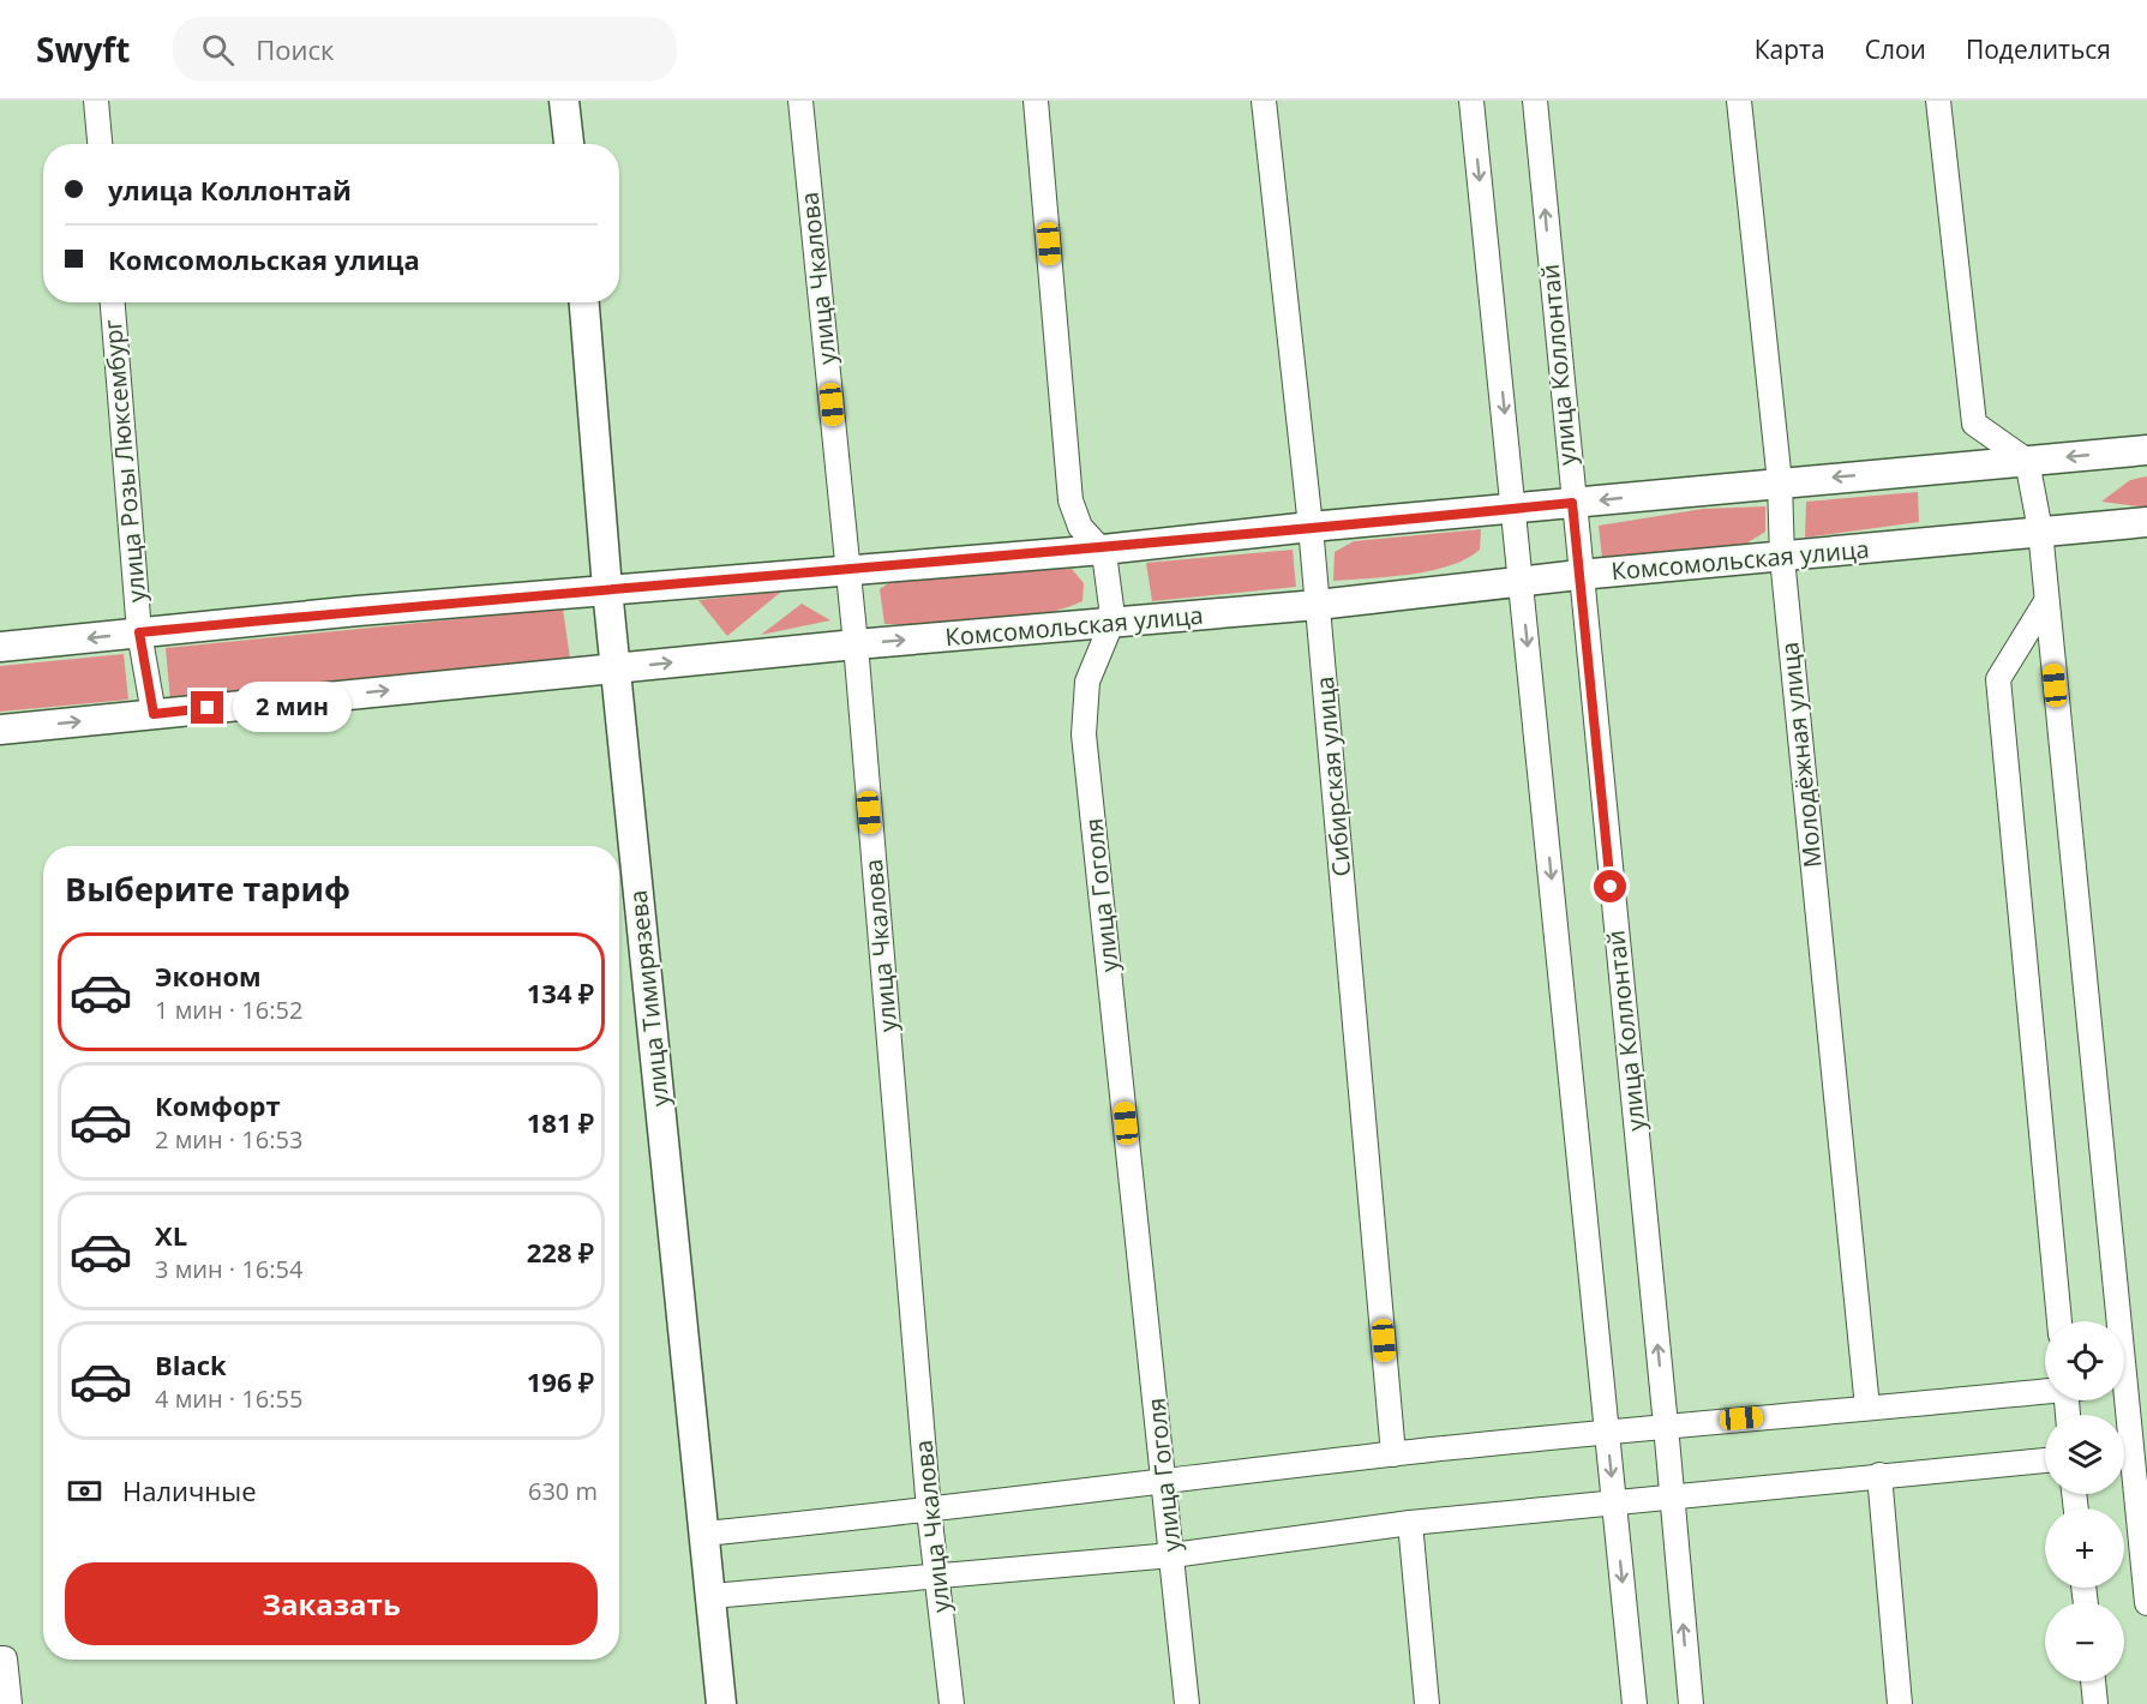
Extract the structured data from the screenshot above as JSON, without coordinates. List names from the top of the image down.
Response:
{
  "streets": {
    "street": [
      "улица Чкалова",
      "улица Коллонтай",
      "улица Розы Люксембург",
      "Комсомольская улица",
      "Молодёжная улица",
      "Сибирская улица",
      "улица Гоголя",
      "улица Тимирязева"
    ]
  },
  "crossings": [
    ["улица Чкалова", "Комсомольская улица"],
    ["улица Коллонтай", "Комсомольская улица"],
    ["улица Розы Люксембург", "Комсомольская улица"],
    ["Комсомольская улица", "Молодёжная улица"],
    ["Комсомольская улица", "Сибирская улица"],
    ["Комсомольская улица", "улица Гоголя"],
    ["Комсомольская улица", "улица Тимирязева"]
  ],
  "page": {
    "header": "Swyft",
    "search": "Поиск",
    "nav": ["Карта", "Слои", "Поделиться"],
    "banner": ["улица Коллонтай", "Комсомольская улица"],
    "bubble": "2 мин",
    "heading": "Выберите тариф",
    "list": [
      {
        "name": "Эконом",
        "note": "1 мин · 16:52",
        "value": "134 ₽"
      },
      {
        "name": "Комфорт",
        "note": "2 мин · 16:53",
        "value": "181 ₽"
      },
      {
        "name": "XL",
        "note": "3 мин · 16:54",
        "value": "228 ₽"
      },
      {
        "name": "Black",
        "note": "4 мин · 16:55",
        "value": "196 ₽"
      }
    ],
    "map_buttons": ["+", "−"],
    "pay": ["Наличные", "630 m"],
    "buttons": "Заказать"
  }
}
